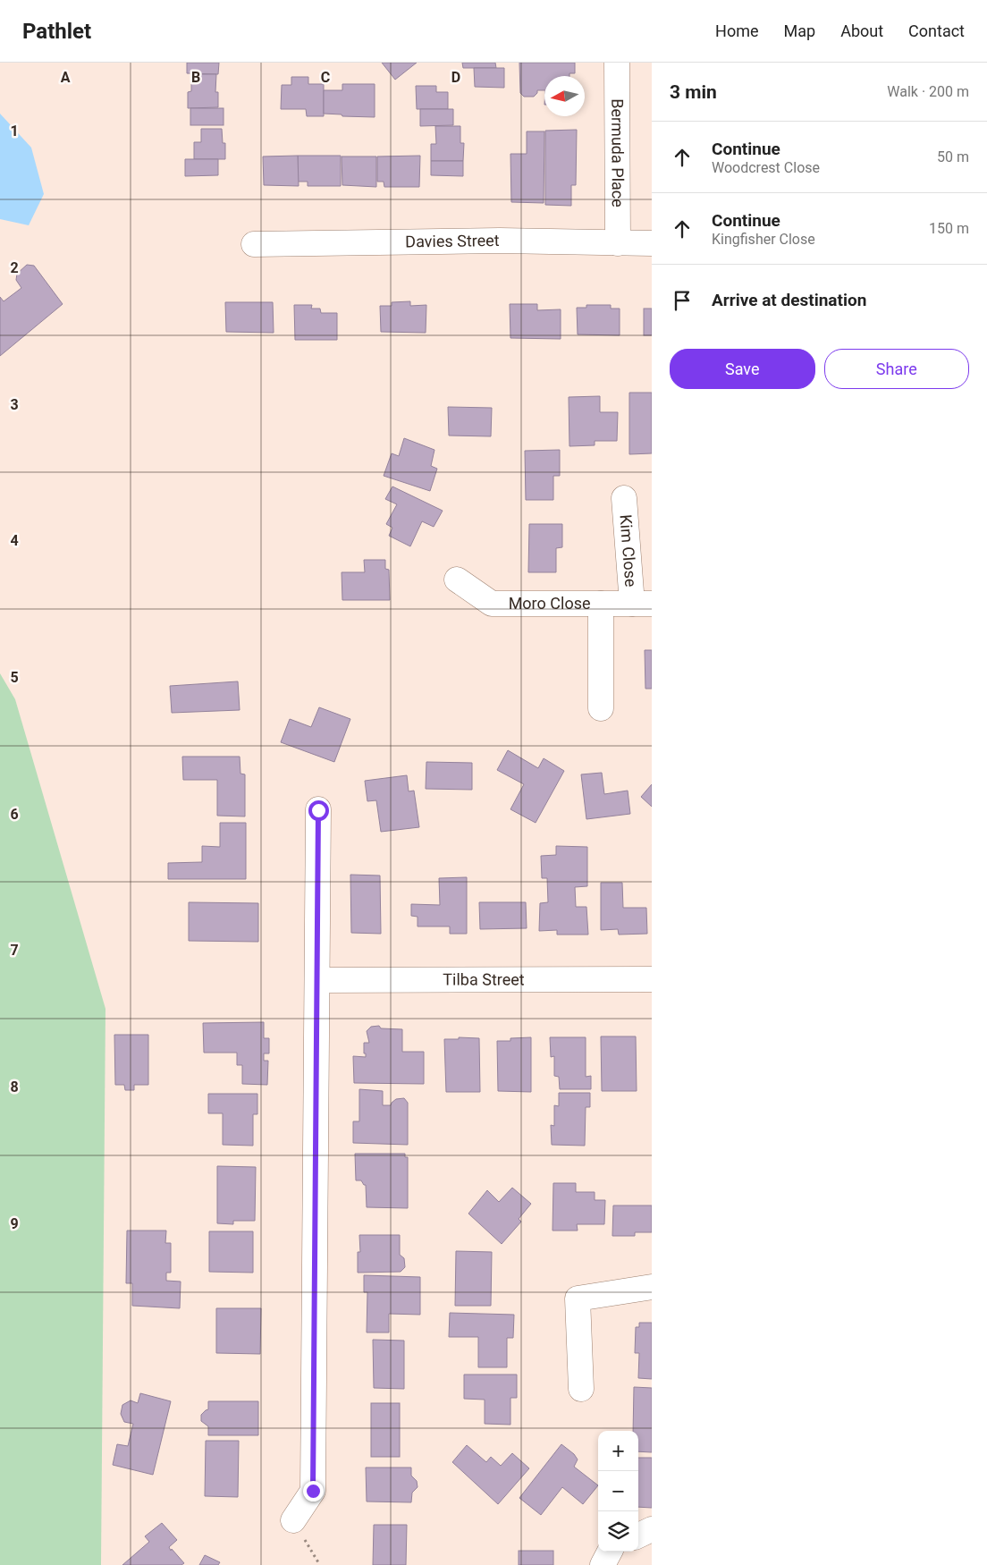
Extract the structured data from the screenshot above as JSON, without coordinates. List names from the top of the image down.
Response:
{
  "streets": {
    "street": [
      "Bermuda Place",
      "Davies Street",
      "Kim Close",
      "Moro Close",
      "Tilba Street"
    ]
  },
  "crossings": [
    ["Bermuda Place", "Davies Street"],
    ["Kim Close", "Moro Close"]
  ],
  "north": "left",
  "page": {
    "header": "Pathlet",
    "nav": [
      "Home",
      "Map",
      "About",
      "Contact"
    ],
    "heading": ["3 min", "Walk · 200 m"],
    "list": [
      ["Continue", "Woodcrest Close", "50 m"],
      ["Continue", "Kingfisher Close", "150 m"],
      "Arrive at destination"
    ],
    "buttons": ["Save", "Share"],
    "map_buttons": ["+", "−"]
  },
  "grid": {
    "columns": [
      "A",
      "B",
      "C",
      "D"
    ],
    "rows": [
      "1",
      "2",
      "3",
      "4",
      "5",
      "6",
      "7",
      "8",
      "9"
    ]
  }
}
